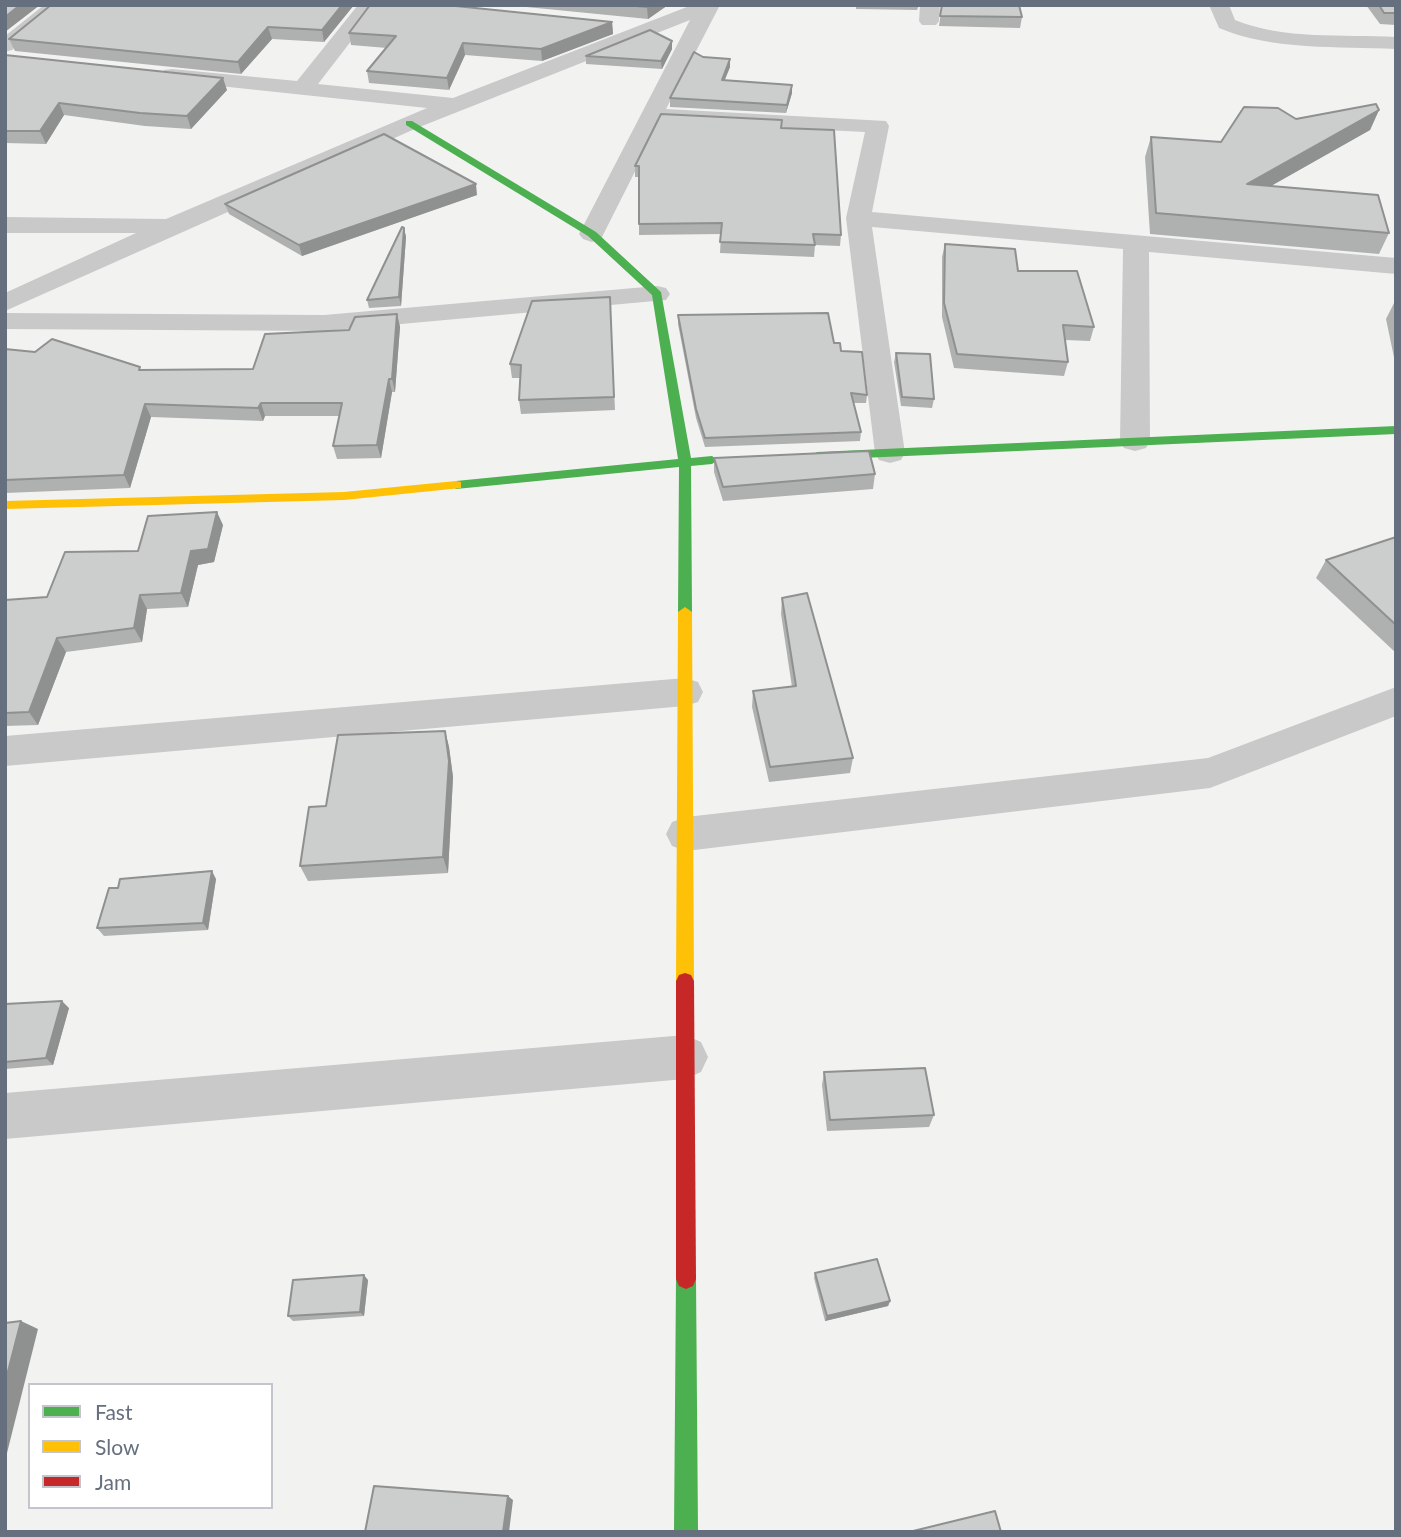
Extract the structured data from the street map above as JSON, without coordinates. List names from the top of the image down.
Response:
{
  "legend": ["Fast", "Slow", "Jam"]
}
